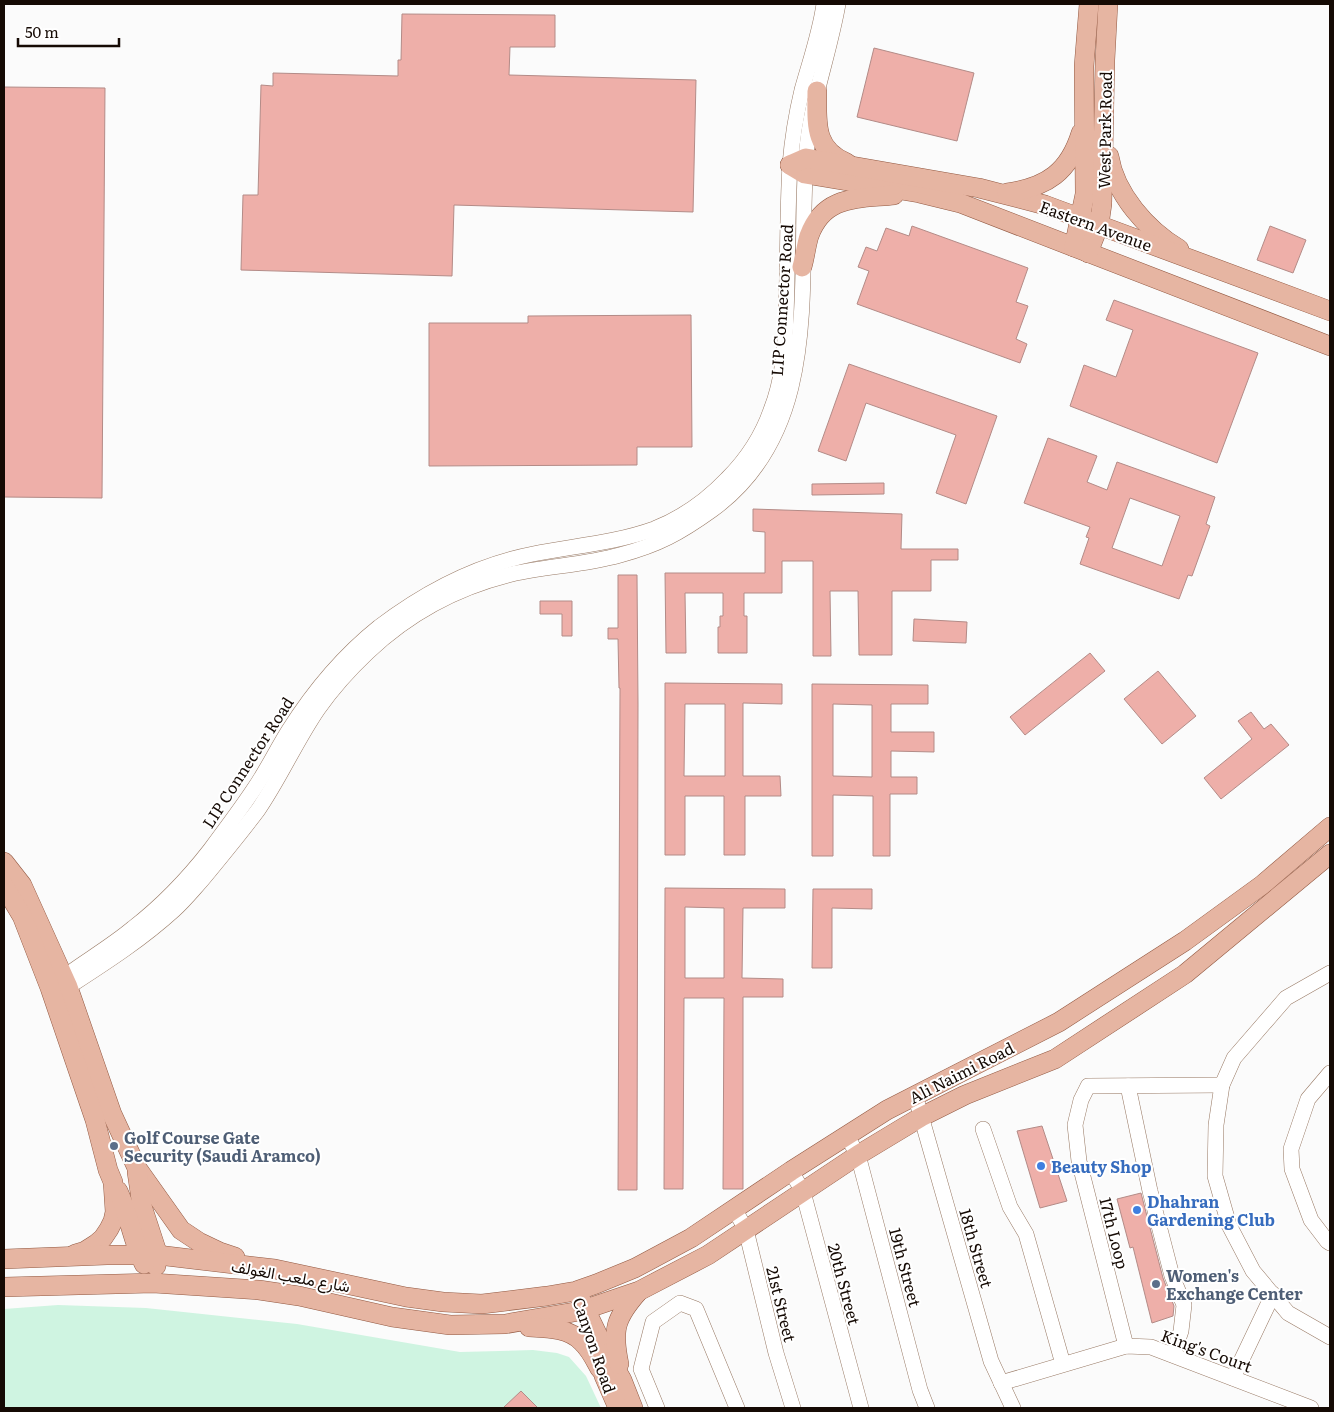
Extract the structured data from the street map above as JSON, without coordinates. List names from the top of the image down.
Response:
{
  "streets": {
    "main road": [
      "West Park Road",
      "Eastern Avenue",
      "Ali Naimi Road",
      "شارع ملعب الغولف",
      "Canyon Road"
    ],
    "street": [
      "LIP Connector Road",
      "17th Loop",
      "18th Street",
      "19th Street",
      "20th Street",
      "21st Street",
      "King's Court"
    ]
  },
  "crossings": [
    ["West Park Road", "Eastern Avenue"],
    ["Eastern Avenue", "LIP Connector Road"],
    ["Ali Naimi Road", "18th Street"],
    ["Ali Naimi Road", "19th Street"],
    ["Ali Naimi Road", "شارع ملعب الغولف"],
    ["Ali Naimi Road", "20th Street"],
    ["Ali Naimi Road", "21st Street"],
    ["Ali Naimi Road", "Canyon Road"],
    ["17th Loop", "King's Court"],
    ["18th Street", "King's Court"],
    ["شارع ملعب الغولف", "Canyon Road"]
  ],
  "places": [
    "Golf Course Gate Security (Saudi Aramco)",
    "Beauty Shop",
    "Dhahran Gardening Club",
    "Women's Exchange Center"
  ],
  "scale_bar": "50 m"
}
